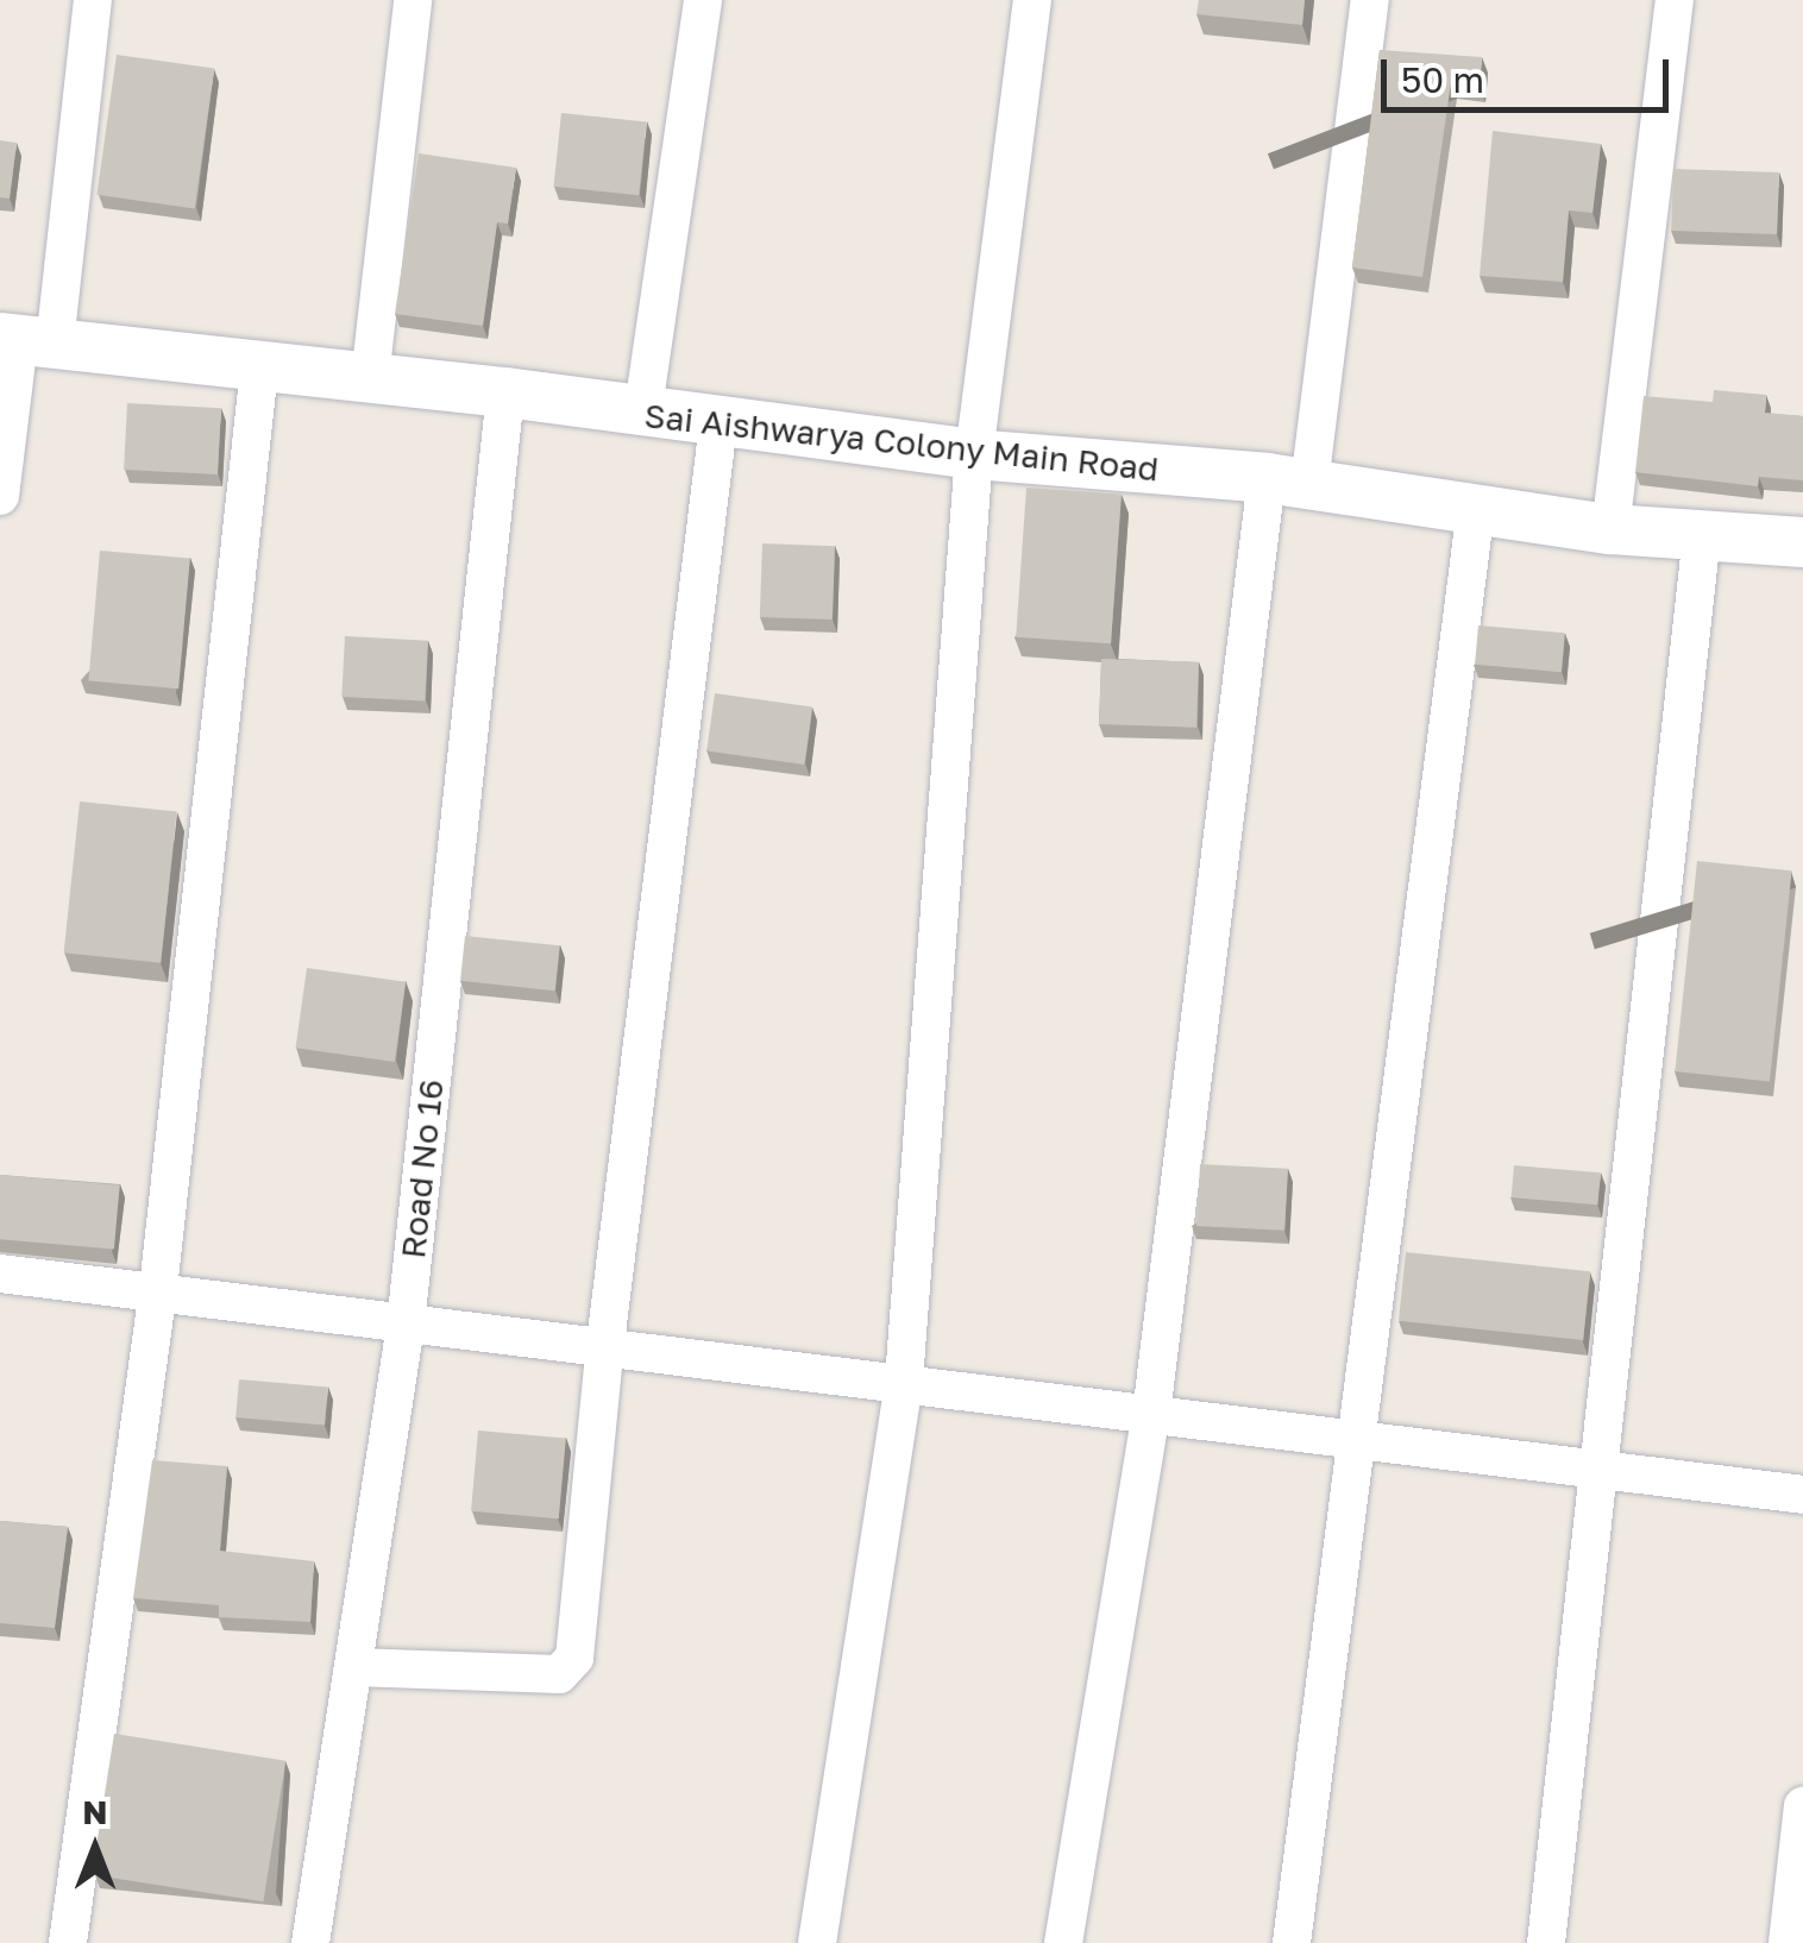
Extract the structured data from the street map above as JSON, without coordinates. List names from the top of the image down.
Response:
{
  "streets": {
    "street": ["Sai Aishwarya Colony Main Road", "Road No 16"]
  },
  "crossings": [
    ["Sai Aishwarya Colony Main Road", "Road No 16"]
  ],
  "scale_bar": "50 m",
  "north": "top"
}
